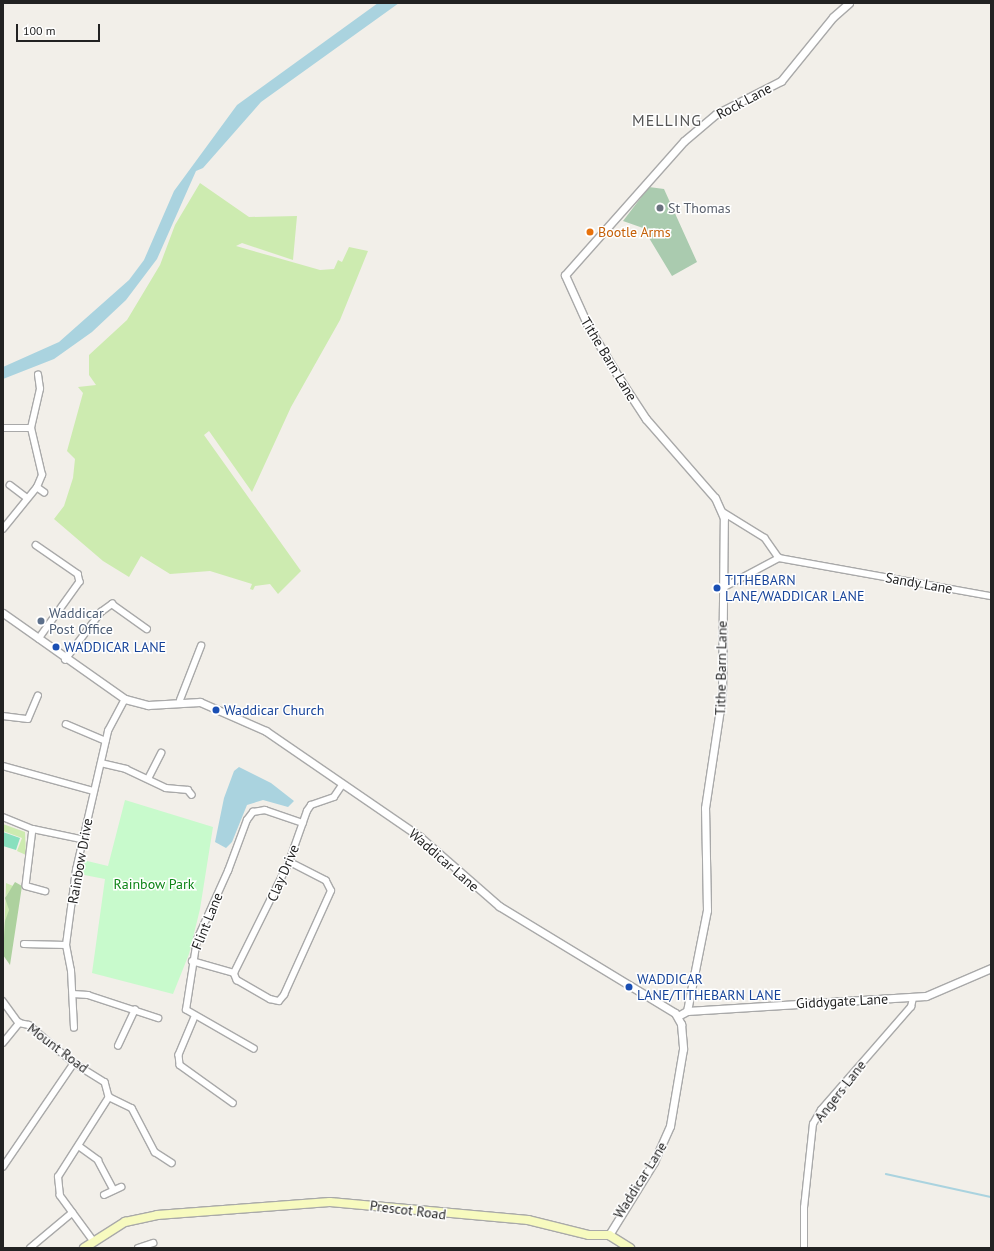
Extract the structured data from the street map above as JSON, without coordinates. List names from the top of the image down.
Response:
{
  "streets": {
    "main road": ["Prescot Road"],
    "street": [
      "Rock Lane",
      "Tithe Barn Lane",
      "Sandy Lane",
      "Waddicar Lane",
      "Rainbow Drive",
      "Clay Drive",
      "Flint Lane",
      "Giddygate Lane",
      "Mount Road",
      "Angers Lane"
    ]
  },
  "crossings": [
    ["Rock Lane", "Tithe Barn Lane"],
    ["Tithe Barn Lane", "Giddygate Lane"],
    ["Waddicar Lane", "Rainbow Drive"],
    ["Waddicar Lane", "Clay Drive"],
    ["Waddicar Lane", "Prescot Road"],
    ["Clay Drive", "Flint Lane"],
    ["Giddygate Lane", "Angers Lane"]
  ],
  "districts": ["MELLING"],
  "parks": ["Rainbow Park"],
  "places": [
    "St Thomas",
    "Bootle Arms",
    "TITHEBARN LANE/WADDICAR LANE",
    "Waddicar Post Office",
    "WADDICAR LANE",
    "Waddicar Church",
    "WADDICAR LANE/TITHEBARN LANE"
  ],
  "scale_bar": "100 m"
}
